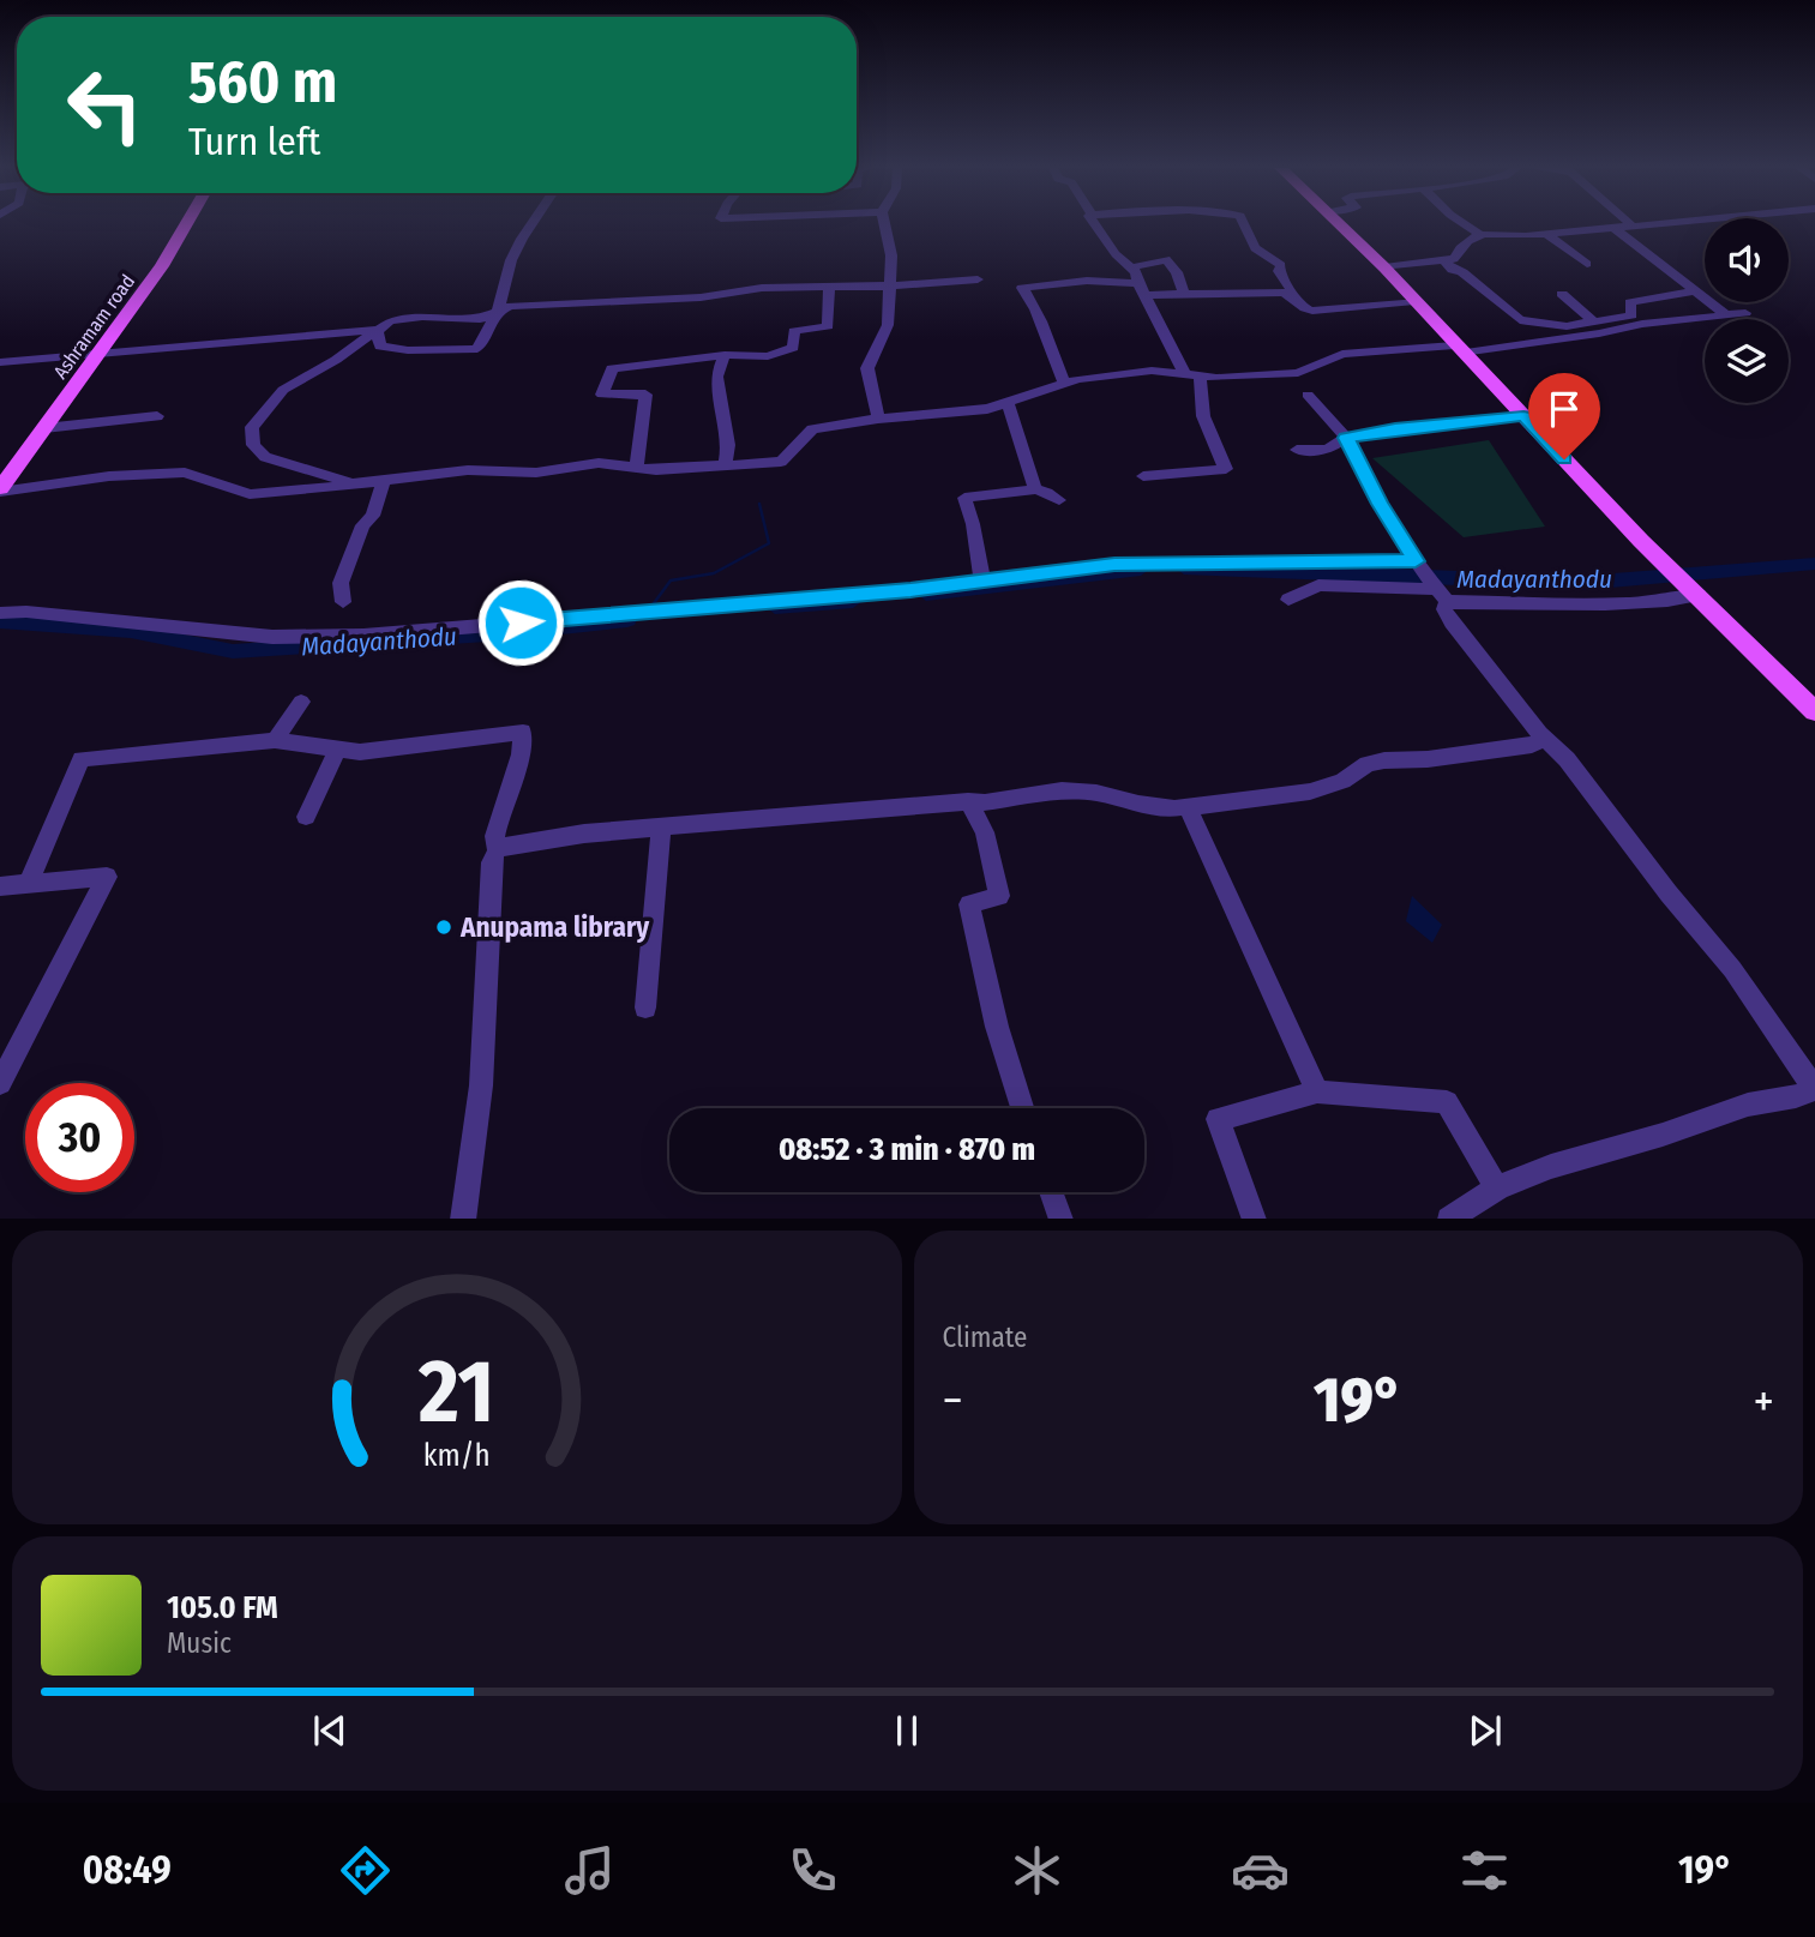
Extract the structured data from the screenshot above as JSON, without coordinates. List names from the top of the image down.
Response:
{
  "streets": {
    "main road": ["Ashramam road"]
  },
  "water": ["Madayanthodu"],
  "places": ["Anupama library"],
  "page": {
    "turn": ["560 m", "Turn left"],
    "limit": "30",
    "trip": "08:52 · 3 min · 870 m",
    "tile": "Climate",
    "heat": ["−", "19°", "+"],
    "song": ["105.0 FM", "Music"],
    "tabs": ["08:49", "19°"],
    "gauge": ["21", "km/h"]
  }
}
